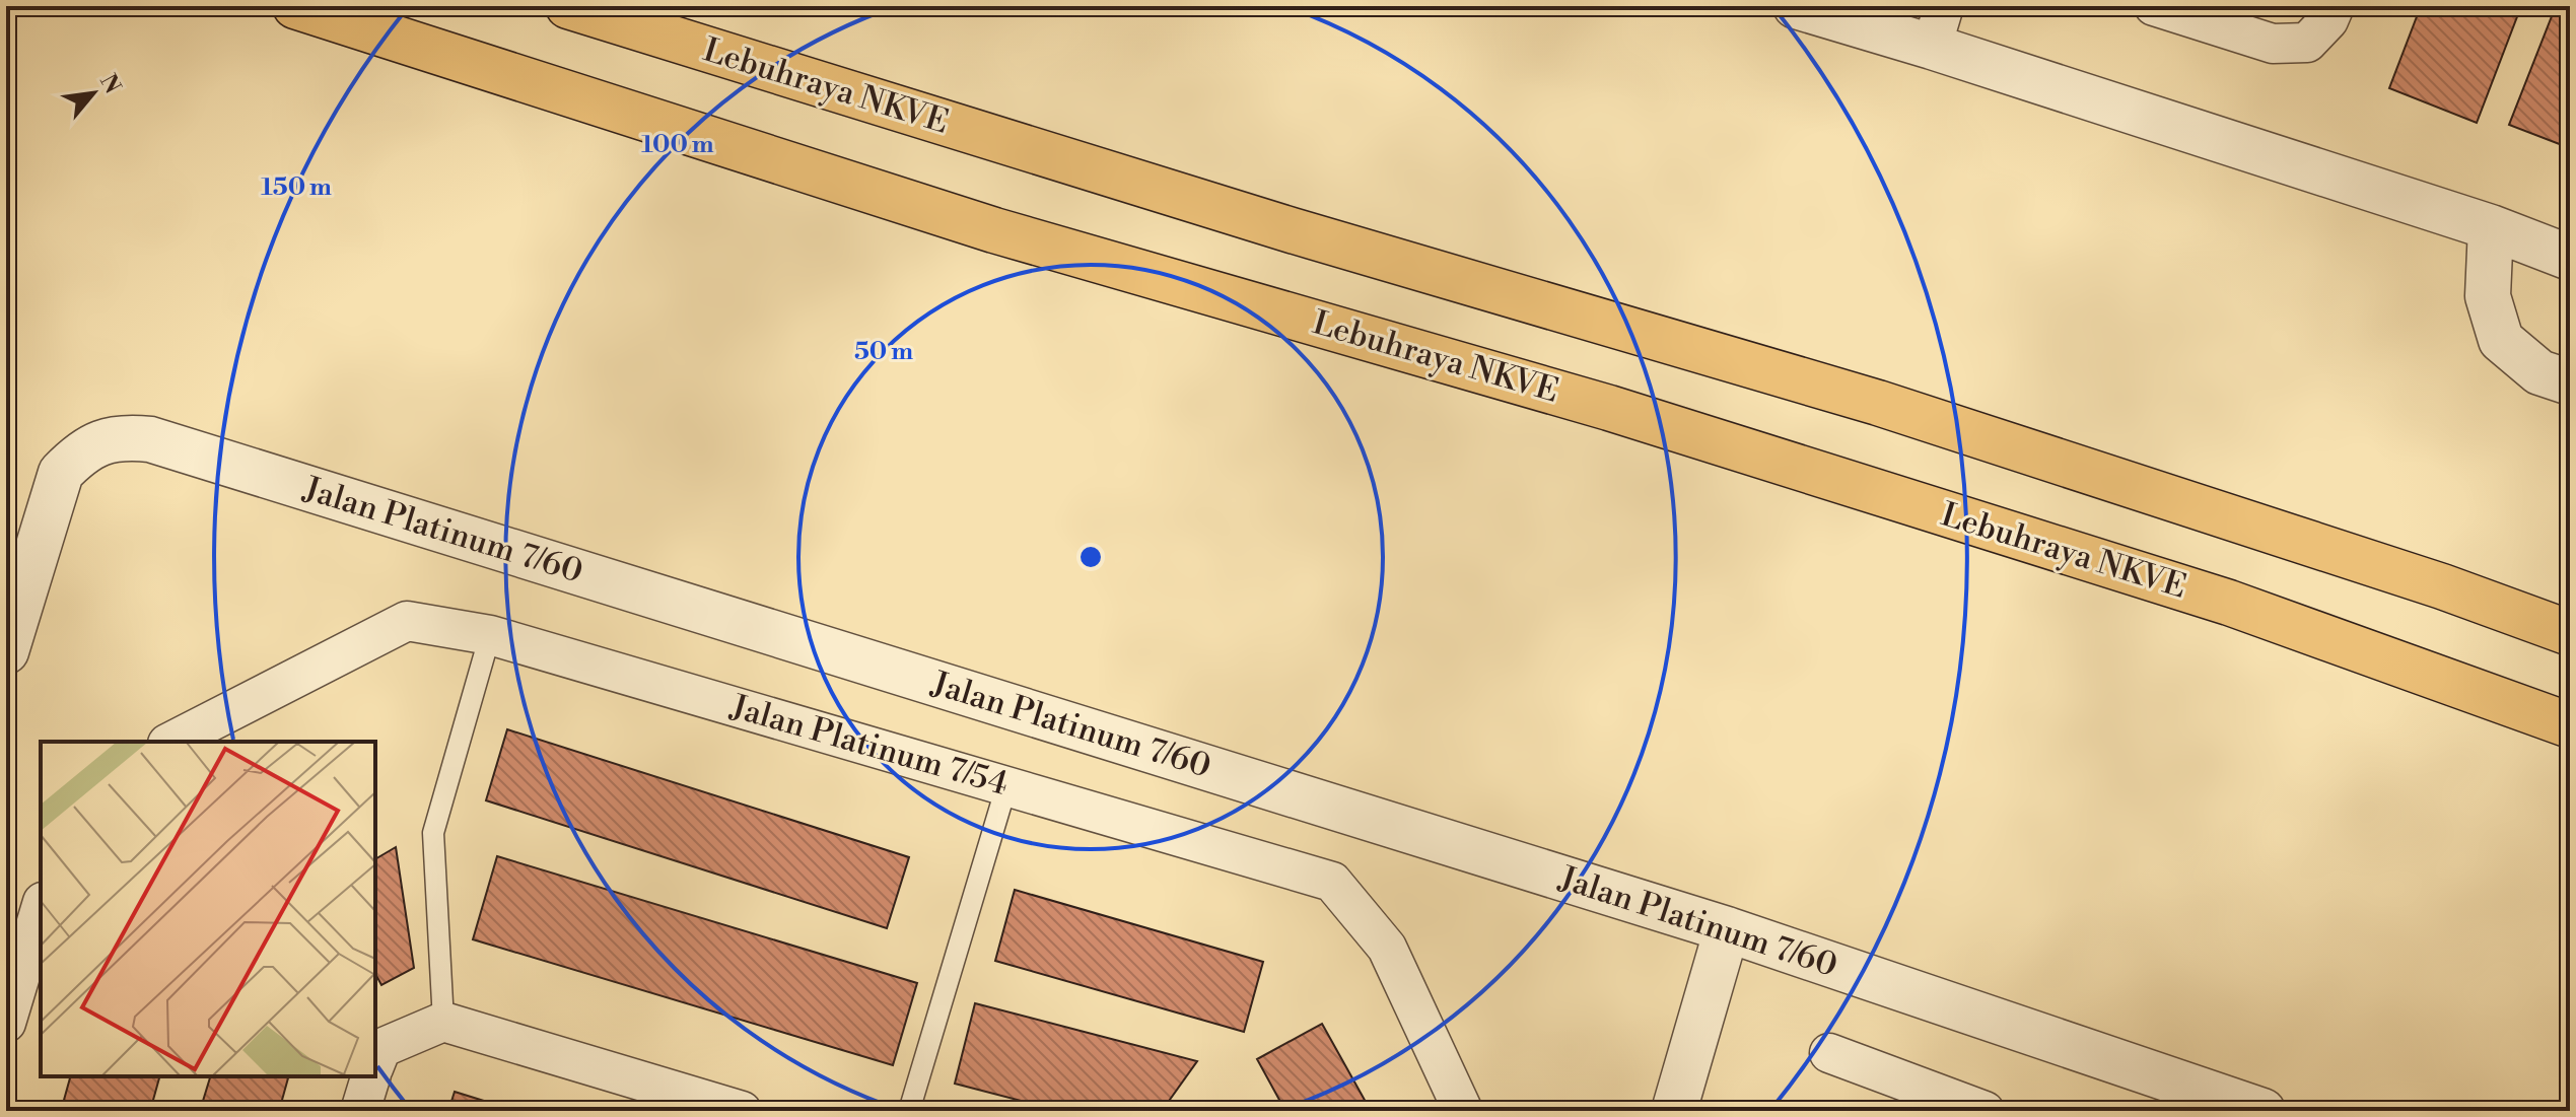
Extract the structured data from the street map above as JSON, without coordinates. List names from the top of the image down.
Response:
{
  "streets": {
    "highway": ["Lebuhraya NKVE"],
    "street": ["Jalan Platinum 7/60", "Jalan Platinum 7/54"]
  },
  "north": "top right",
  "rings": ["100 m", "150 m", "50 m"]
}
